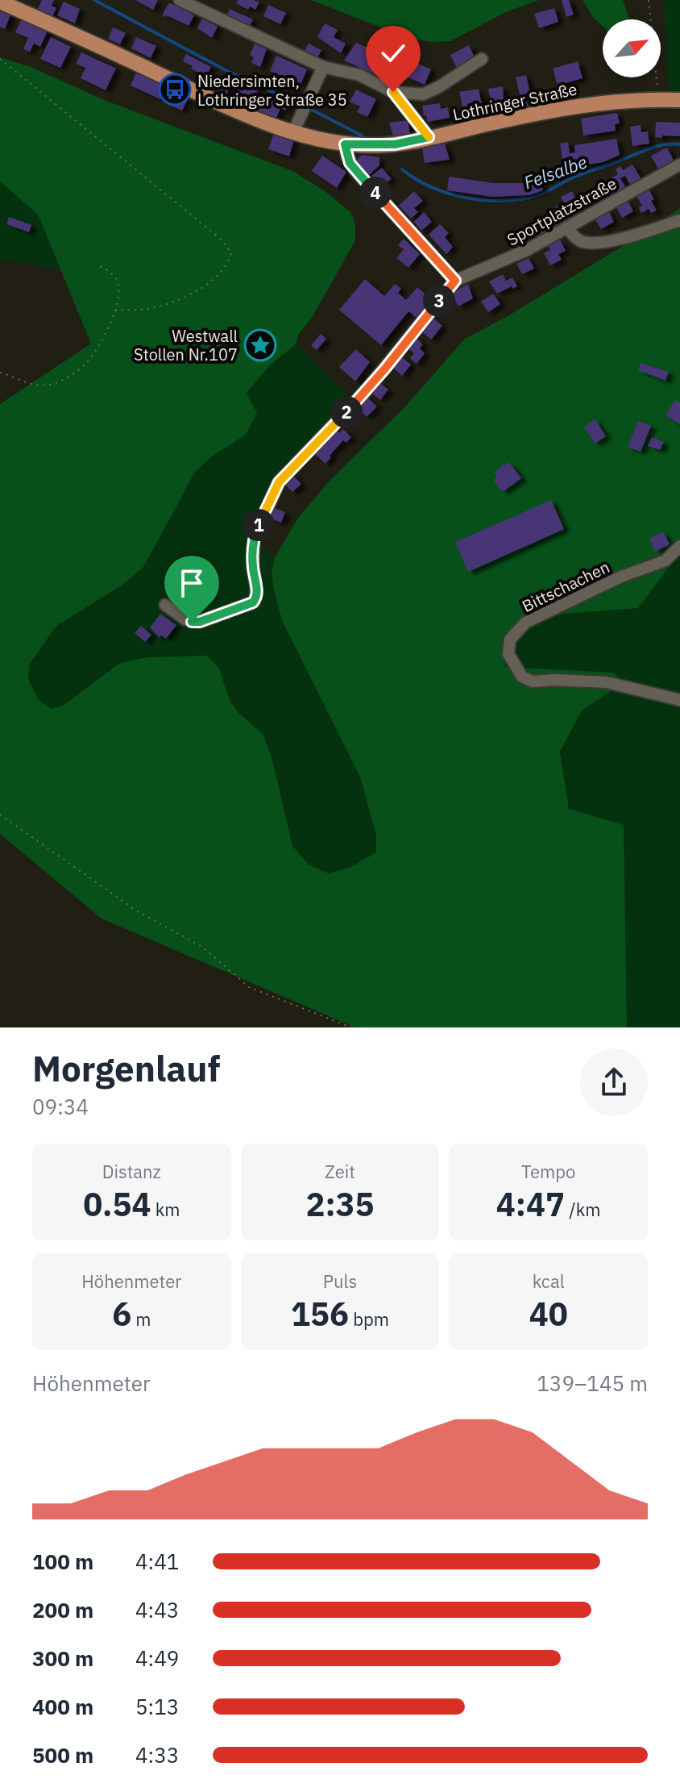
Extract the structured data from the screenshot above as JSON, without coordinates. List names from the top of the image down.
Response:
{
  "streets": {
    "main road": ["Lothringer Straße"],
    "street": ["Sportplatzstraße", "Bittschachen"]
  },
  "water": ["Felsalbe"],
  "places": {
    "bus stop": ["Niedersimten, Lothringer Straße 35"],
    "place": ["Westwall Stollen Nr.107"]
  },
  "north": "top right",
  "page": {
    "pins": [
      "4",
      "3",
      "2",
      "1"
    ],
    "heading": ["Morgenlauf", "09:34"],
    "stats": [
      ["Distanz", "0.54 km"],
      ["Zeit", "2:35"],
      ["Tempo", "4:47 /km"],
      ["Höhenmeter", "6 m"],
      ["Puls", "156 bpm"],
      ["kcal", "40"]
    ],
    "chart": ["Höhenmeter", "139–145 m"],
    "list": [
      {
        "name": "100 m",
        "note": "4:41"
      },
      {
        "name": "200 m",
        "note": "4:43"
      },
      {
        "name": "300 m",
        "note": "4:49"
      },
      {
        "name": "400 m",
        "note": "5:13"
      },
      {
        "name": "500 m",
        "note": "4:33"
      }
    ]
  }
}
